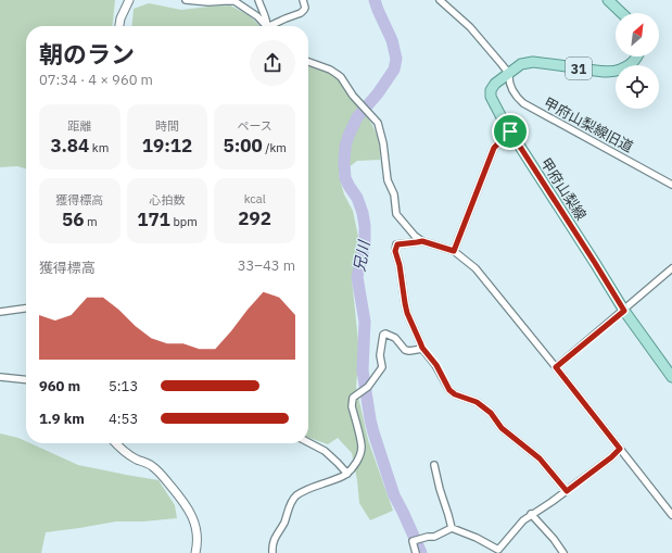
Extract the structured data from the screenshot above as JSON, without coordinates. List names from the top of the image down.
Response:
{
  "streets": {
    "main road": ["31", "甲府山梨線"],
    "street": ["甲府山梨線旧道"]
  },
  "crossings": [
    ["甲府山梨線旧道", "甲府山梨線"]
  ],
  "water": ["兄川"],
  "north": "top right",
  "page": {
    "heading": ["朝のラン", "07:34 · 4 × 960 m"],
    "stats": [
      ["距離", "3.84 km"],
      ["時間", "19:12"],
      ["ペース", "5:00 /km"],
      ["獲得標高", "56 m"],
      ["心拍数", "171 bpm"],
      ["kcal", "292"]
    ],
    "chart": ["獲得標高", "33–43 m"],
    "list": [
      {
        "name": "960 m",
        "note": "5:13"
      },
      {
        "name": "1.9 km",
        "note": "4:53"
      }
    ]
  }
}
